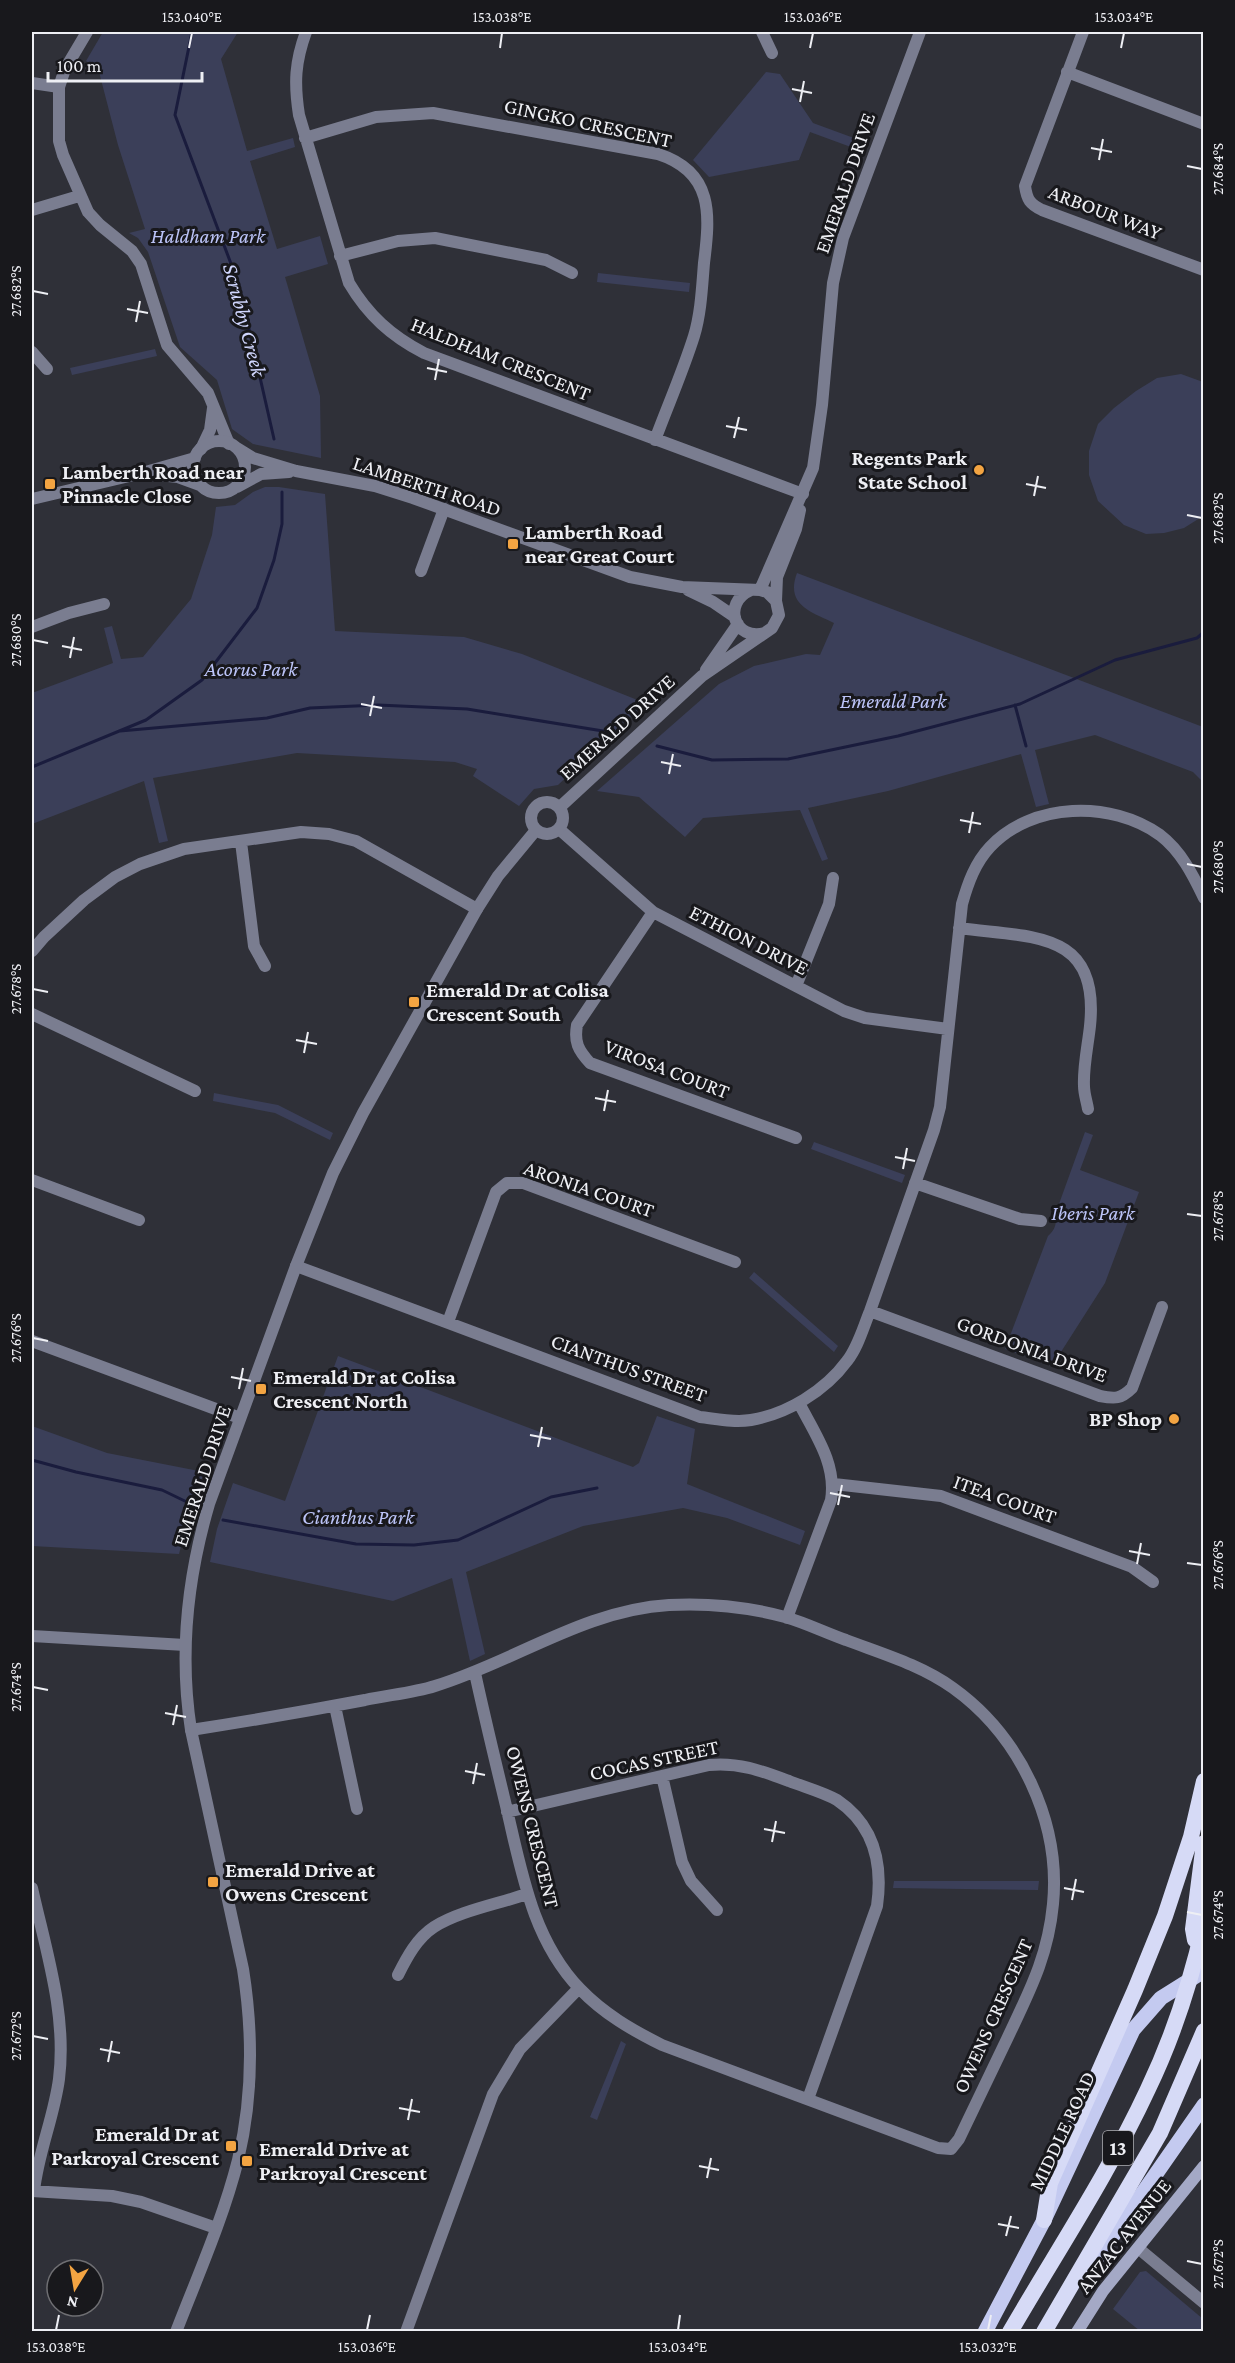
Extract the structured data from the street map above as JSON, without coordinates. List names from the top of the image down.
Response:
{
  "streets": {
    "highway": ["13"],
    "main road": ["MIDDLE ROAD", "ANZAC AVENUE"],
    "street": [
      "GINGKO CRESCENT",
      "EMERALD DRIVE",
      "ARBOUR WAY",
      "HALDHAM CRESCENT",
      "LAMBERTH ROAD",
      "ETHION DRIVE",
      "VIROSA COURT",
      "ARONIA COURT",
      "GORDONIA DRIVE",
      "CIANTHUS STREET",
      "ITEA COURT",
      "COCAS STREET",
      "OWENS CRESCENT"
    ]
  },
  "crossings": [
    ["GINGKO CRESCENT", "HALDHAM CRESCENT"],
    ["EMERALD DRIVE", "HALDHAM CRESCENT"],
    ["EMERALD DRIVE", "LAMBERTH ROAD"],
    ["EMERALD DRIVE", "ETHION DRIVE"],
    ["EMERALD DRIVE", "CIANTHUS STREET"],
    ["EMERALD DRIVE", "OWENS CRESCENT"],
    ["ETHION DRIVE", "VIROSA COURT"],
    ["ETHION DRIVE", "CIANTHUS STREET"],
    ["ARONIA COURT", "CIANTHUS STREET"],
    ["GORDONIA DRIVE", "CIANTHUS STREET"],
    ["COCAS STREET", "OWENS CRESCENT"]
  ],
  "water": ["Scrubby Creek"],
  "parks": [
    "Haldham Park",
    "Acorus Park",
    "Emerald Park",
    "Iberis Park",
    "Cianthus Park"
  ],
  "places": {
    "other": ["Regents Park State School", "BP Shop"],
    "transit": [
      "Lamberth Road near Pinnacle Close",
      "Lamberth Road near Great Court",
      "Emerald Dr at Colisa Crescent South",
      "Emerald Dr at Colisa Crescent North",
      "Emerald Drive at Owens Crescent",
      "Emerald Dr at Parkroyal Crescent",
      "Emerald Drive at Parkroyal Crescent"
    ]
  },
  "scale_bar": "100 m",
  "north": "bottom",
  "coordinates": [
    "153.040°E",
    "153.038°E",
    "153.036°E",
    "153.034°E",
    "27.684°S",
    "27.682°S",
    "27.680°S",
    "27.678°S",
    "27.676°S",
    "27.674°S",
    "27.672°S",
    "153.032°E"
  ]
}
